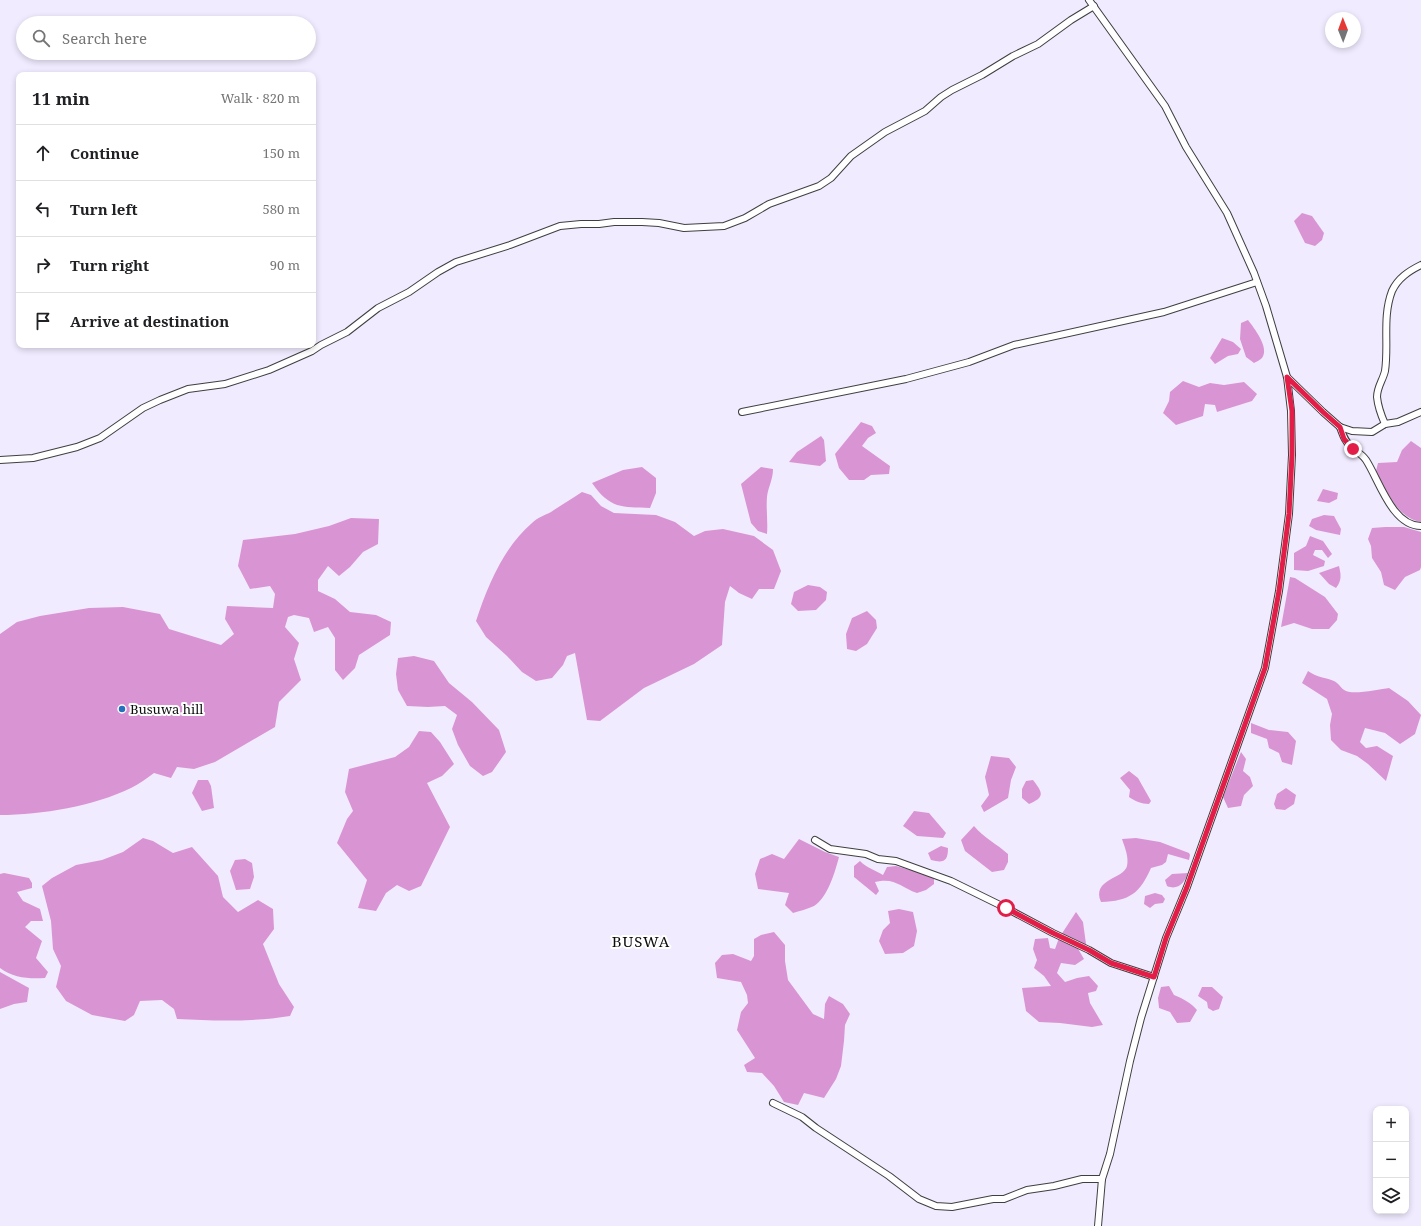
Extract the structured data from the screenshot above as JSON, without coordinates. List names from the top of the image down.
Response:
{
  "districts": ["BUSWA"],
  "places": ["Busuwa hill"],
  "north": "top",
  "page": {
    "search": "Search here",
    "heading": ["11 min", "Walk · 820 m"],
    "list": [
      ["Continue", "150 m"],
      ["Turn left", "580 m"],
      ["Turn right", "90 m"],
      "Arrive at destination"
    ],
    "map_buttons": ["+", "−"]
  }
}
